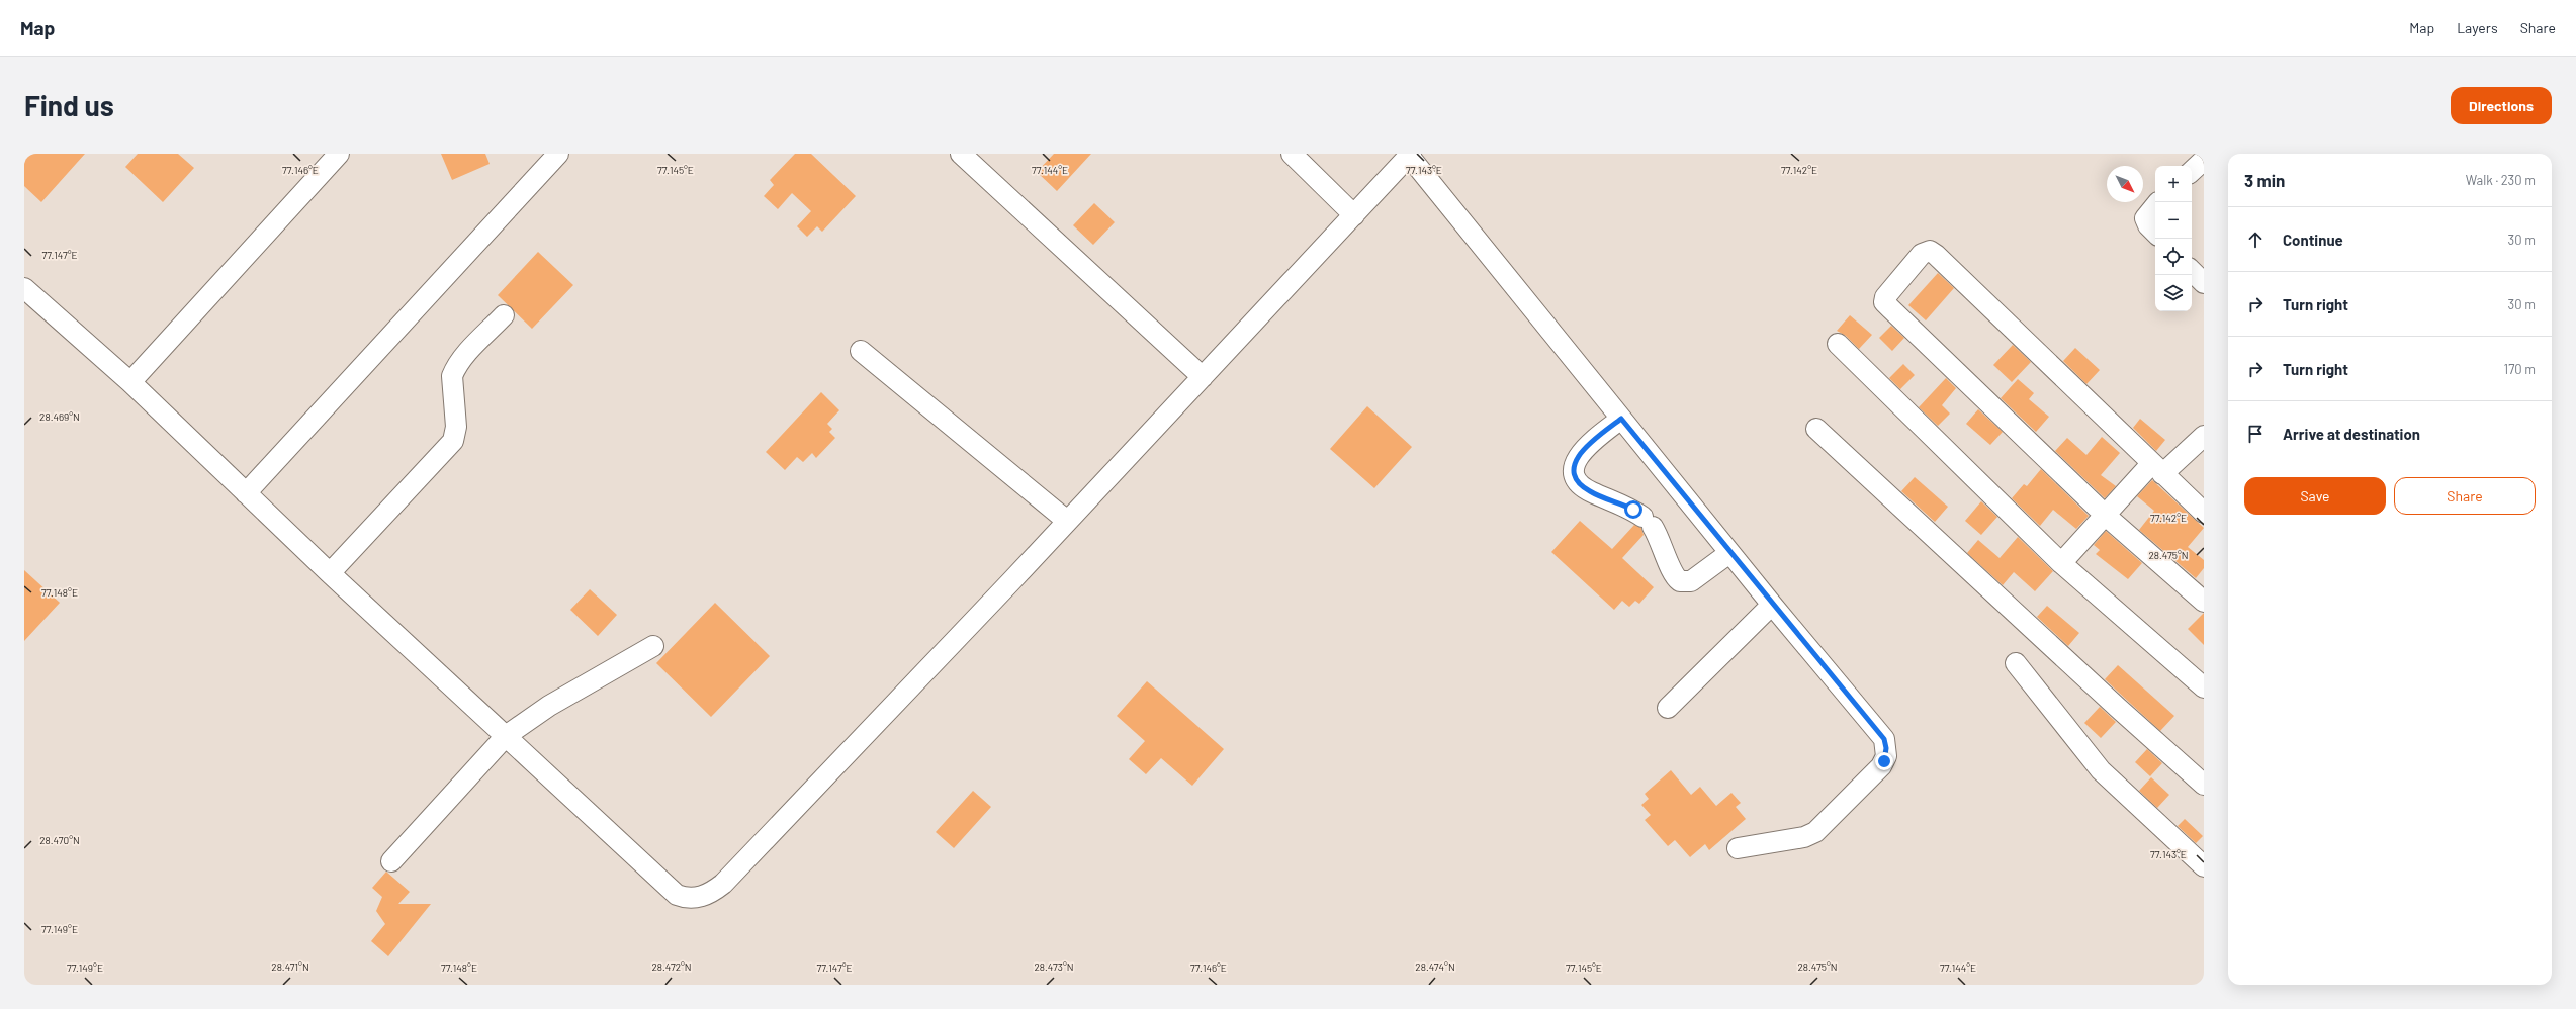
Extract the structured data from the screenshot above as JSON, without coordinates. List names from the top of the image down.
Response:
{
  "north": "bottom right",
  "page": {
    "header": "Map",
    "nav": ["Map", "Layers", "Share"],
    "buttons": [
      "Directions",
      ["Save", "Share"]
    ],
    "title": "Find us",
    "heading": ["3 min", "Walk · 230 m"],
    "map_buttons": ["+", "−"],
    "list": [
      ["Continue", "30 m"],
      ["Turn right", "30 m"],
      ["Turn right", "170 m"],
      "Arrive at destination"
    ]
  },
  "coordinates": [
    "77.145°E",
    "77.142°E",
    "77.146°E",
    "77.144°E",
    "77.143°E",
    "77.147°E",
    "28.469°N",
    "28.475°N",
    "77.148°E",
    "28.470°N",
    "77.149°E",
    "28.471°N",
    "28.472°N",
    "28.473°N",
    "28.474°N"
  ]
}
